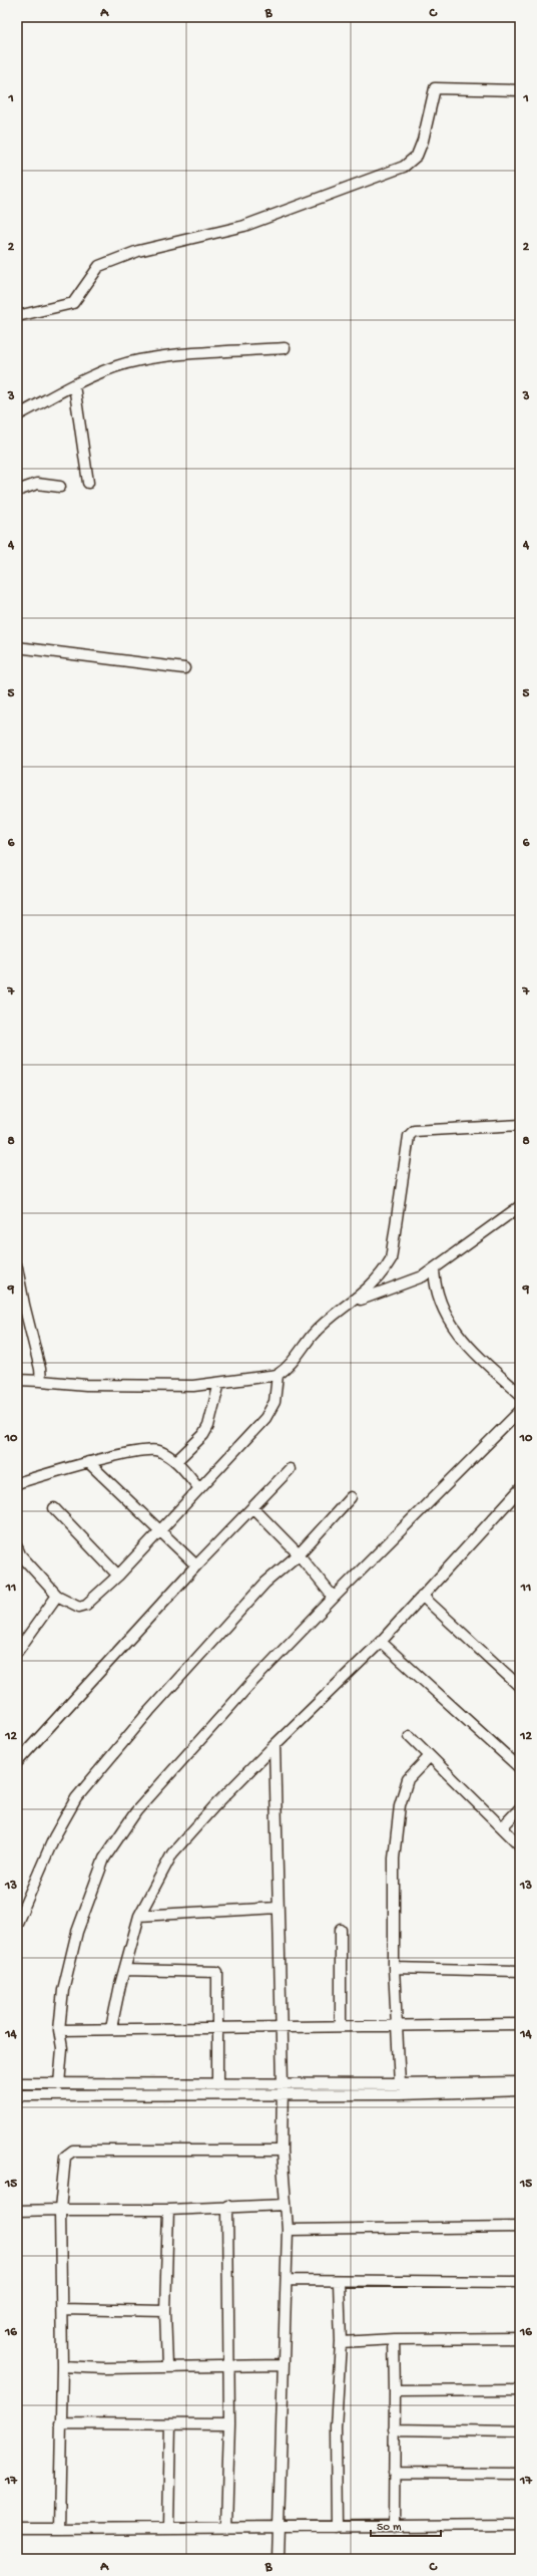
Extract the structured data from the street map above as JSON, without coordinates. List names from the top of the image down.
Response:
{
  "scale_bar": "50 m",
  "grid": {
    "columns": ["A", "B", "C"],
    "rows": [
      "1",
      "2",
      "3",
      "4",
      "5",
      "6",
      "7",
      "8",
      "9",
      "10",
      "11",
      "12",
      "13",
      "14",
      "15",
      "16",
      "17"
    ]
  }
}
